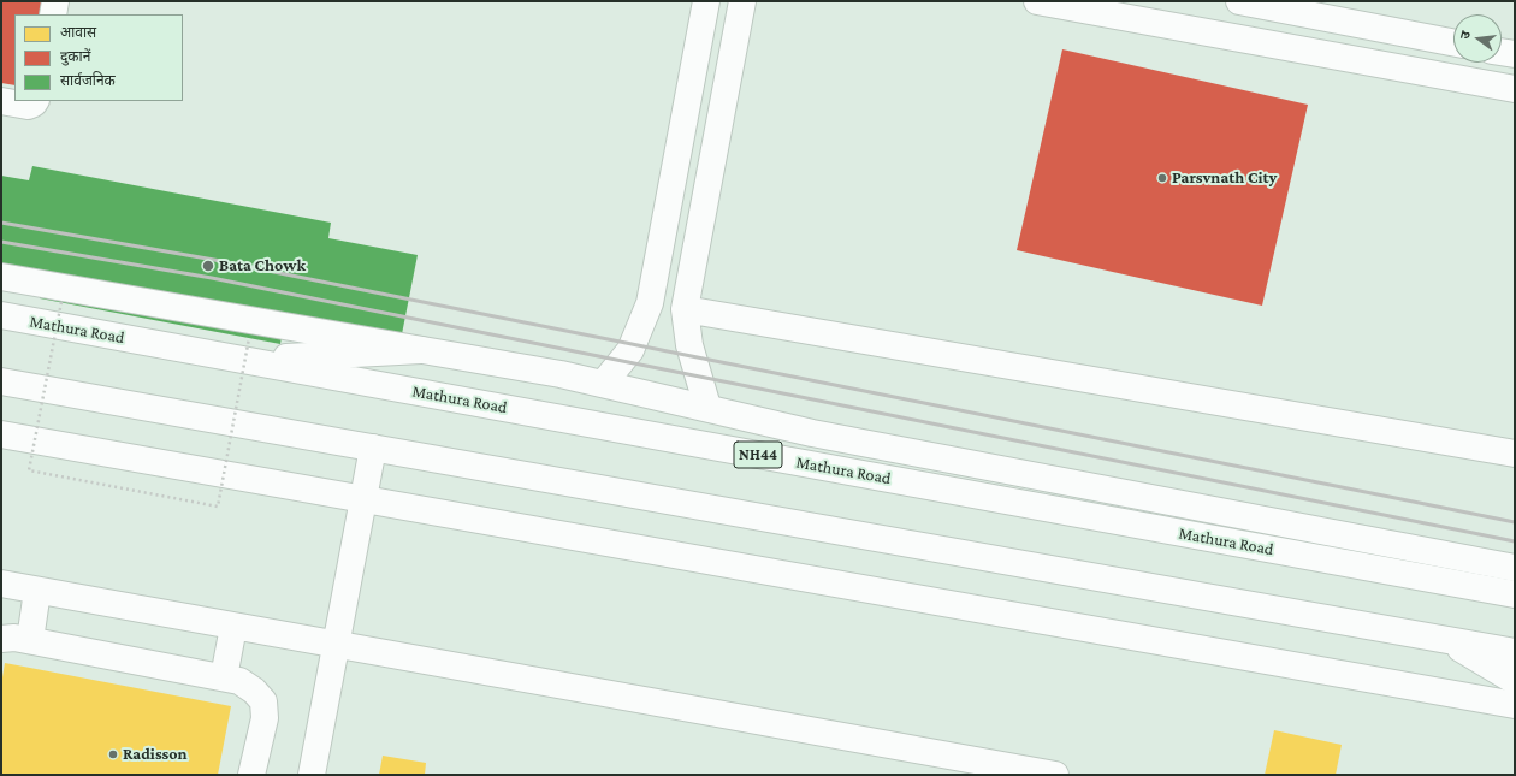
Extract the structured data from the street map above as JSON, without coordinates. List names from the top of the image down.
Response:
{
  "streets": {
    "main road": ["Mathura Road", "NH44"]
  },
  "places": ["Parsvnath City", "Bata Chowk", "Radisson"],
  "legend": ["आवास", "दुकानें", "सार्वजनिक"],
  "north": "left"
}
